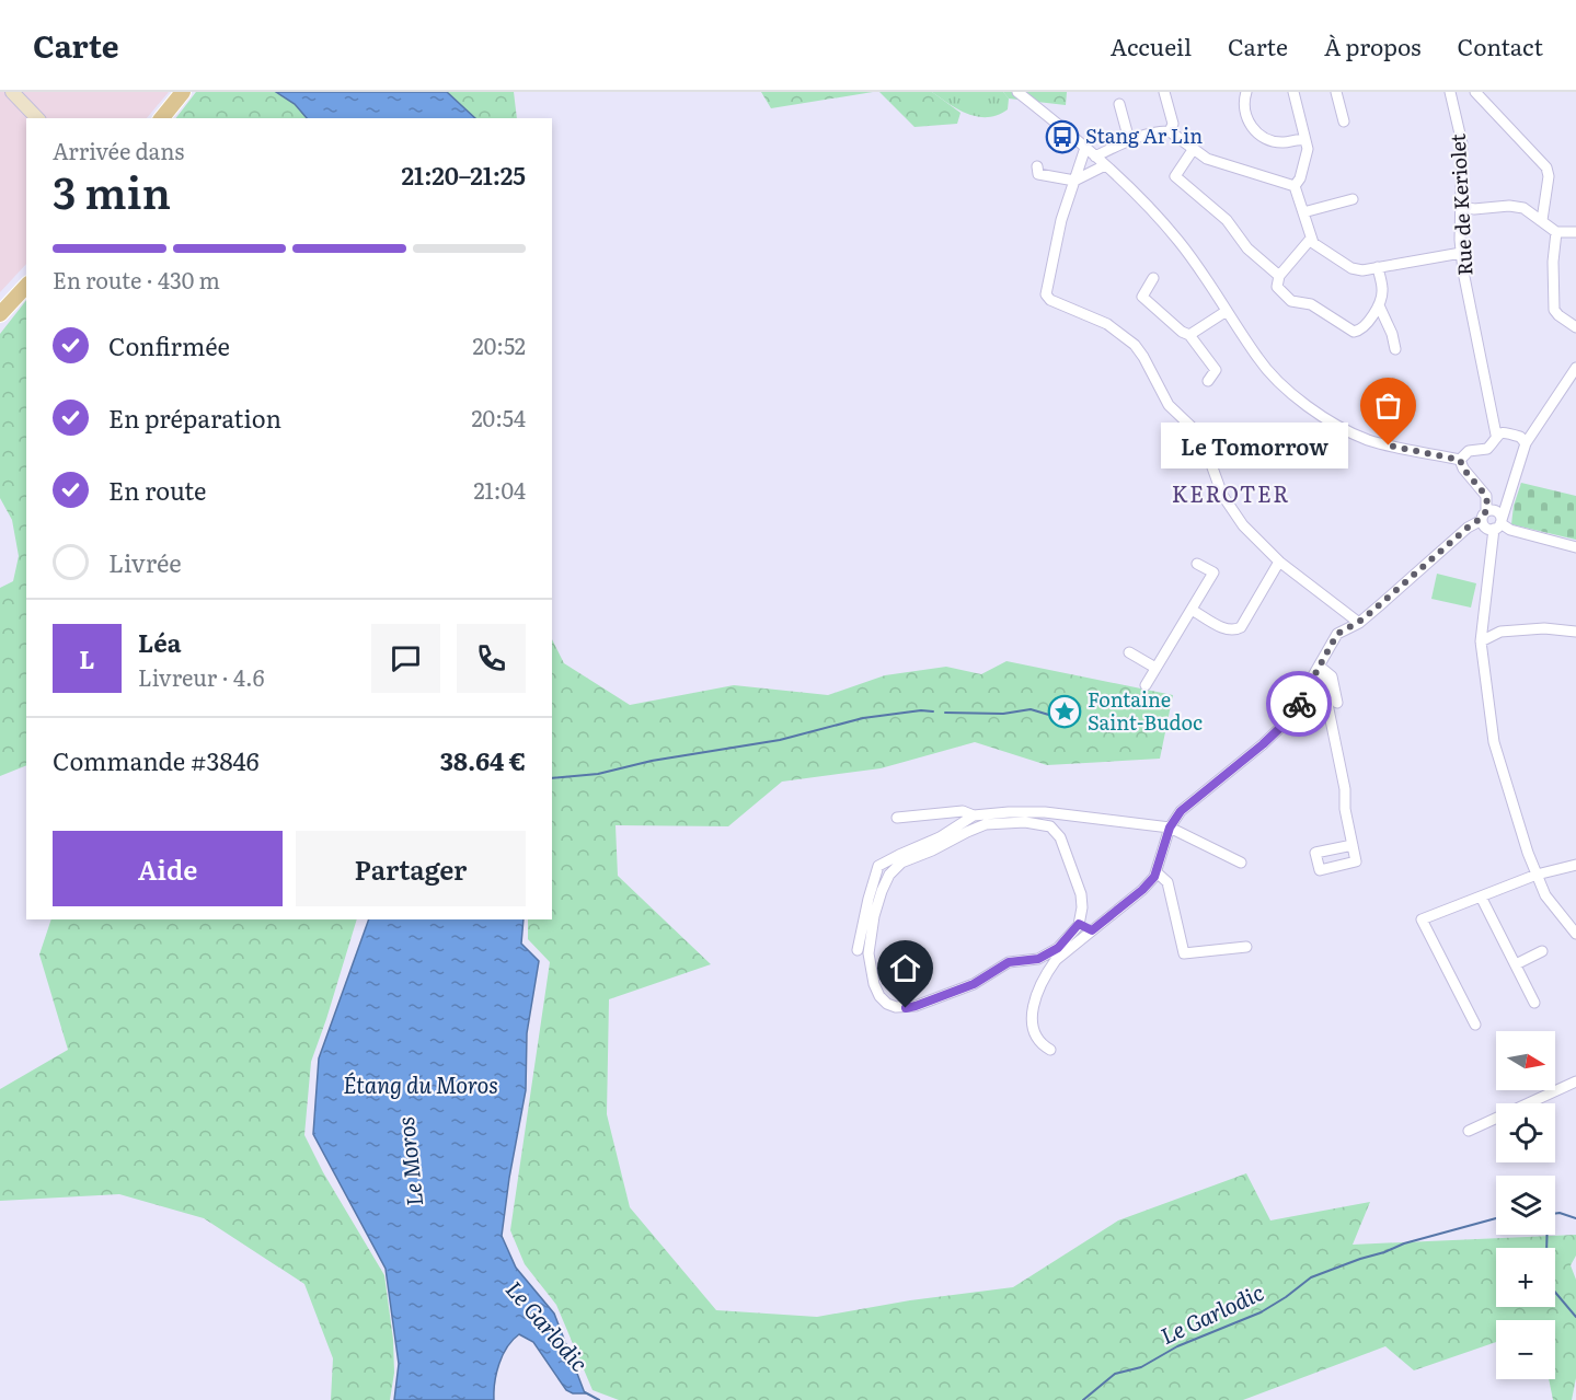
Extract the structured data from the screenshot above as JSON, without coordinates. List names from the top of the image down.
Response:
{
  "streets": {
    "street": ["Rue de Keriolet"]
  },
  "districts": ["KEROTER"],
  "water": ["Étang du Moros", "Le Moros", "Le Garlodic"],
  "places": {
    "bus stop": ["Stang Ar Lin"],
    "other": ["Le Tomorrow"],
    "place": ["Fontaine Saint-Budoc"]
  },
  "north": "right",
  "page": {
    "header": "Carte",
    "nav": [
      "Accueil",
      "Carte",
      "À propos",
      "Contact"
    ],
    "heading": ["3 min", "Arrivée dans", "21:20–21:25"],
    "panel": [
      "Léa",
      "Livreur · 4.6",
      "Commande #3846",
      "38.64 €"
    ],
    "bar": "En route · 430 m",
    "list": [
      ["Confirmée", "20:52"],
      ["En préparation", "20:54"],
      ["En route", "21:04"],
      "Livrée"
    ],
    "bubble": "Le Tomorrow",
    "round": "L",
    "buttons": ["Aide", "Partager"],
    "map_buttons": ["+", "−"]
  }
}
